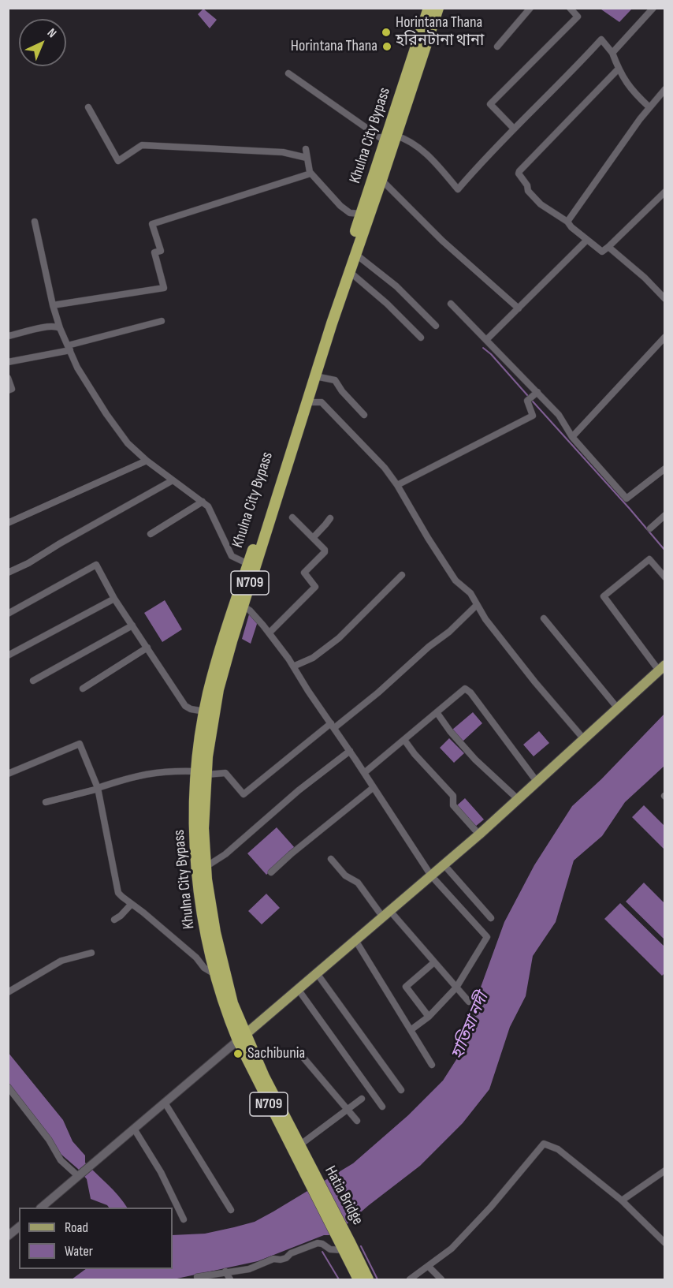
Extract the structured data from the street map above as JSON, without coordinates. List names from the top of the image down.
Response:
{
  "streets": {
    "highway": ["Khulna City Bypass", "N709", "Hatia Bridge"]
  },
  "crossings": [
    ["Khulna City Bypass", "Hatia Bridge"],
    ["N709", "Hatia Bridge"]
  ],
  "water": ["হাতিয়া নদী"],
  "places": ["Horintana Thana হরিনটানা থানা", "Horintana Thana", "Sachibunia"],
  "legend": ["Road", "Water"],
  "north": "top right"
}
